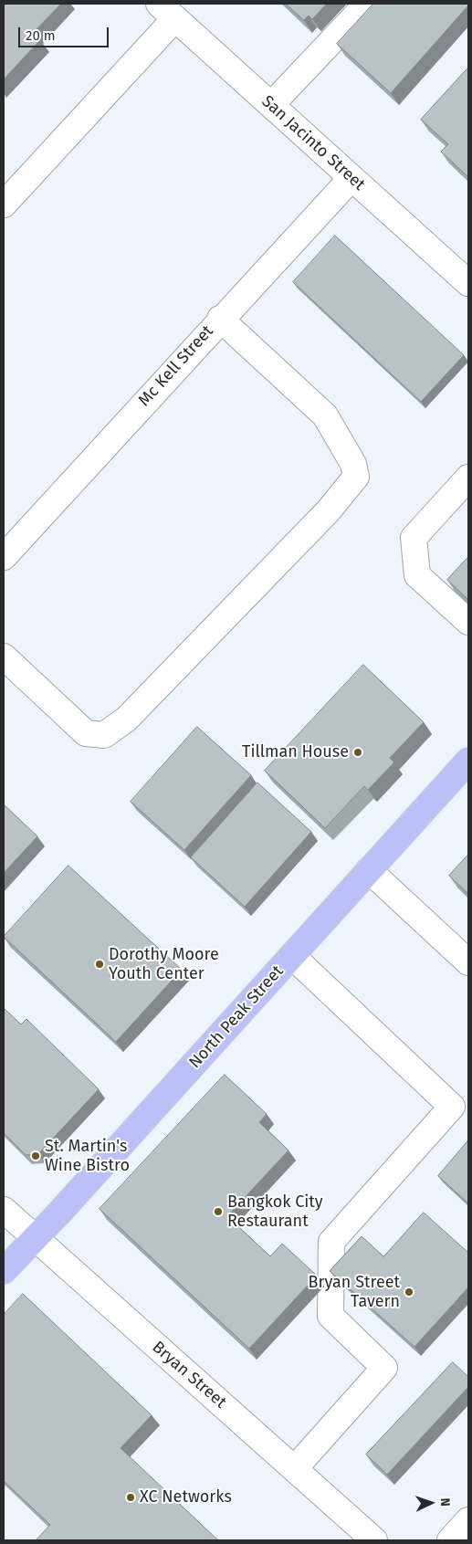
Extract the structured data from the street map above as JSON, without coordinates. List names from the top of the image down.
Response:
{
  "streets": {
    "main road": ["North Peak Street"],
    "street": ["San Jacinto Street", "Mc Kell Street", "Bryan Street"]
  },
  "crossings": [
    ["San Jacinto Street", "Mc Kell Street"],
    ["North Peak Street", "Bryan Street"]
  ],
  "places": [
    "Tillman House",
    "Dorothy Moore Youth Center",
    "St. Martin's Wine Bistro",
    "Bangkok City Restaurant",
    "Bryan Street Tavern",
    "XC Networks"
  ],
  "scale_bar": "20 m",
  "north": "right"
}
